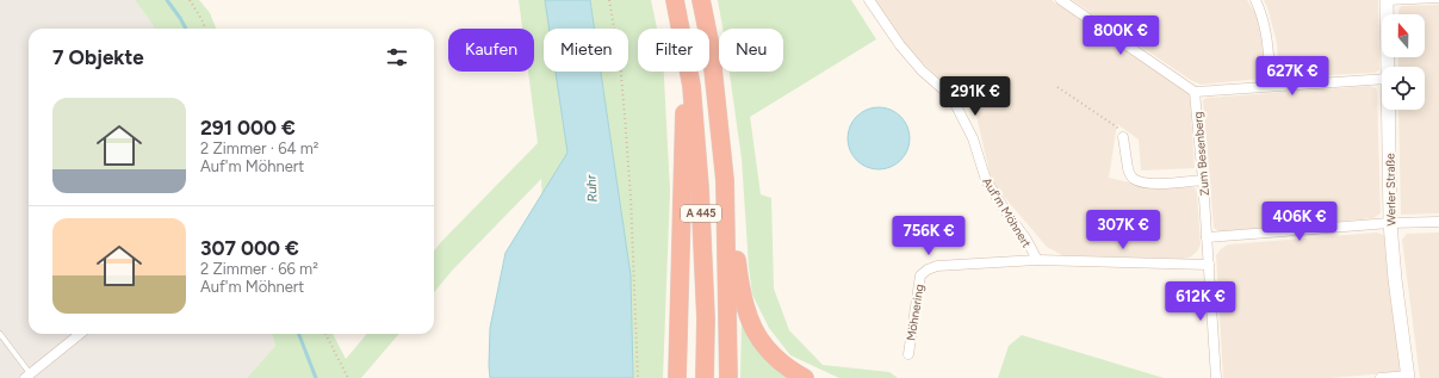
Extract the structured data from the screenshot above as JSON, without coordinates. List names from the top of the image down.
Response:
{
  "streets": {
    "highway": ["A 445"],
    "main road": ["Werler Straße"],
    "street": ["Zum Besenberg", "Auf'm Möhnert", "Möhnering"]
  },
  "crossings": [
    ["Zum Besenberg", "Auf'm Möhnert"],
    ["Auf'm Möhnert", "Möhnering"]
  ],
  "water": ["Ruhr"],
  "north": "top",
  "page": {
    "price": [
      "800K €",
      "627K €",
      "291K €",
      "406K €",
      "307K €",
      "756K €",
      "612K €"
    ],
    "chip": [
      "Kaufen",
      "Mieten",
      "Filter",
      "Neu"
    ],
    "heading": "7 Objekte",
    "list": [
      {
        "name": "291 000 €",
        "note": "2 Zimmer · 64 m² · Auf'm Möhnert"
      },
      {
        "name": "307 000 €",
        "note": "2 Zimmer · 66 m² · Auf'm Möhnert"
      }
    ]
  }
}
